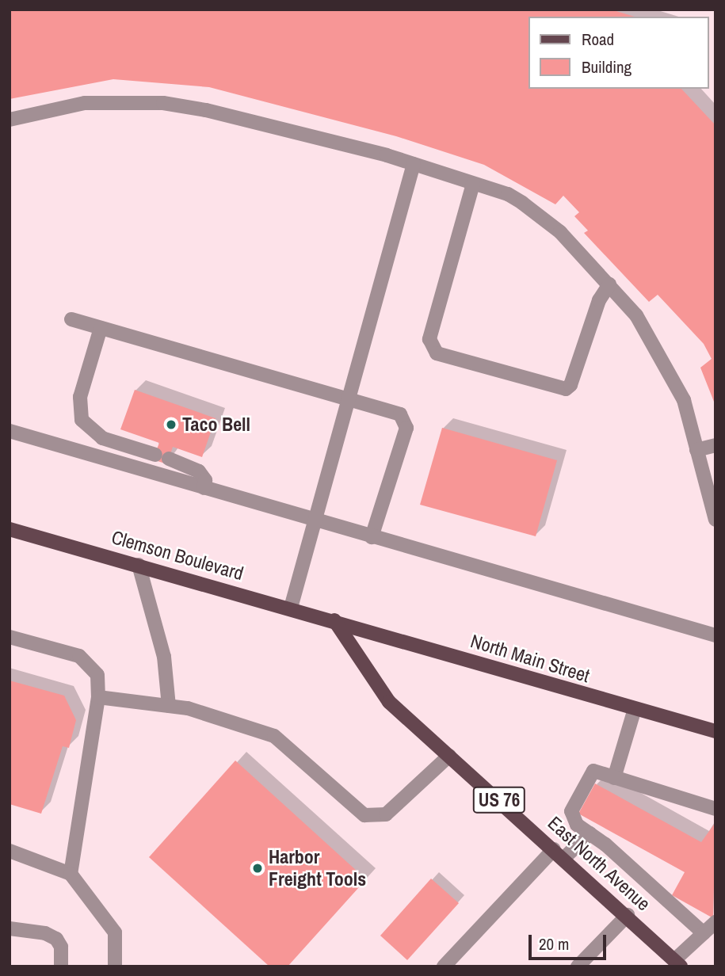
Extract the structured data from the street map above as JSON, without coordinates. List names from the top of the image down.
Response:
{
  "streets": {
    "main road": [
      "Clemson Boulevard",
      "North Main Street",
      "US 76",
      "East North Avenue"
    ]
  },
  "crossings": [
    ["Clemson Boulevard", "North Main Street"],
    ["Clemson Boulevard", "East North Avenue"],
    ["North Main Street", "East North Avenue"]
  ],
  "places": ["Taco Bell", "Harbor Freight Tools"],
  "legend": ["Road", "Building"],
  "scale_bar": "20 m"
}
